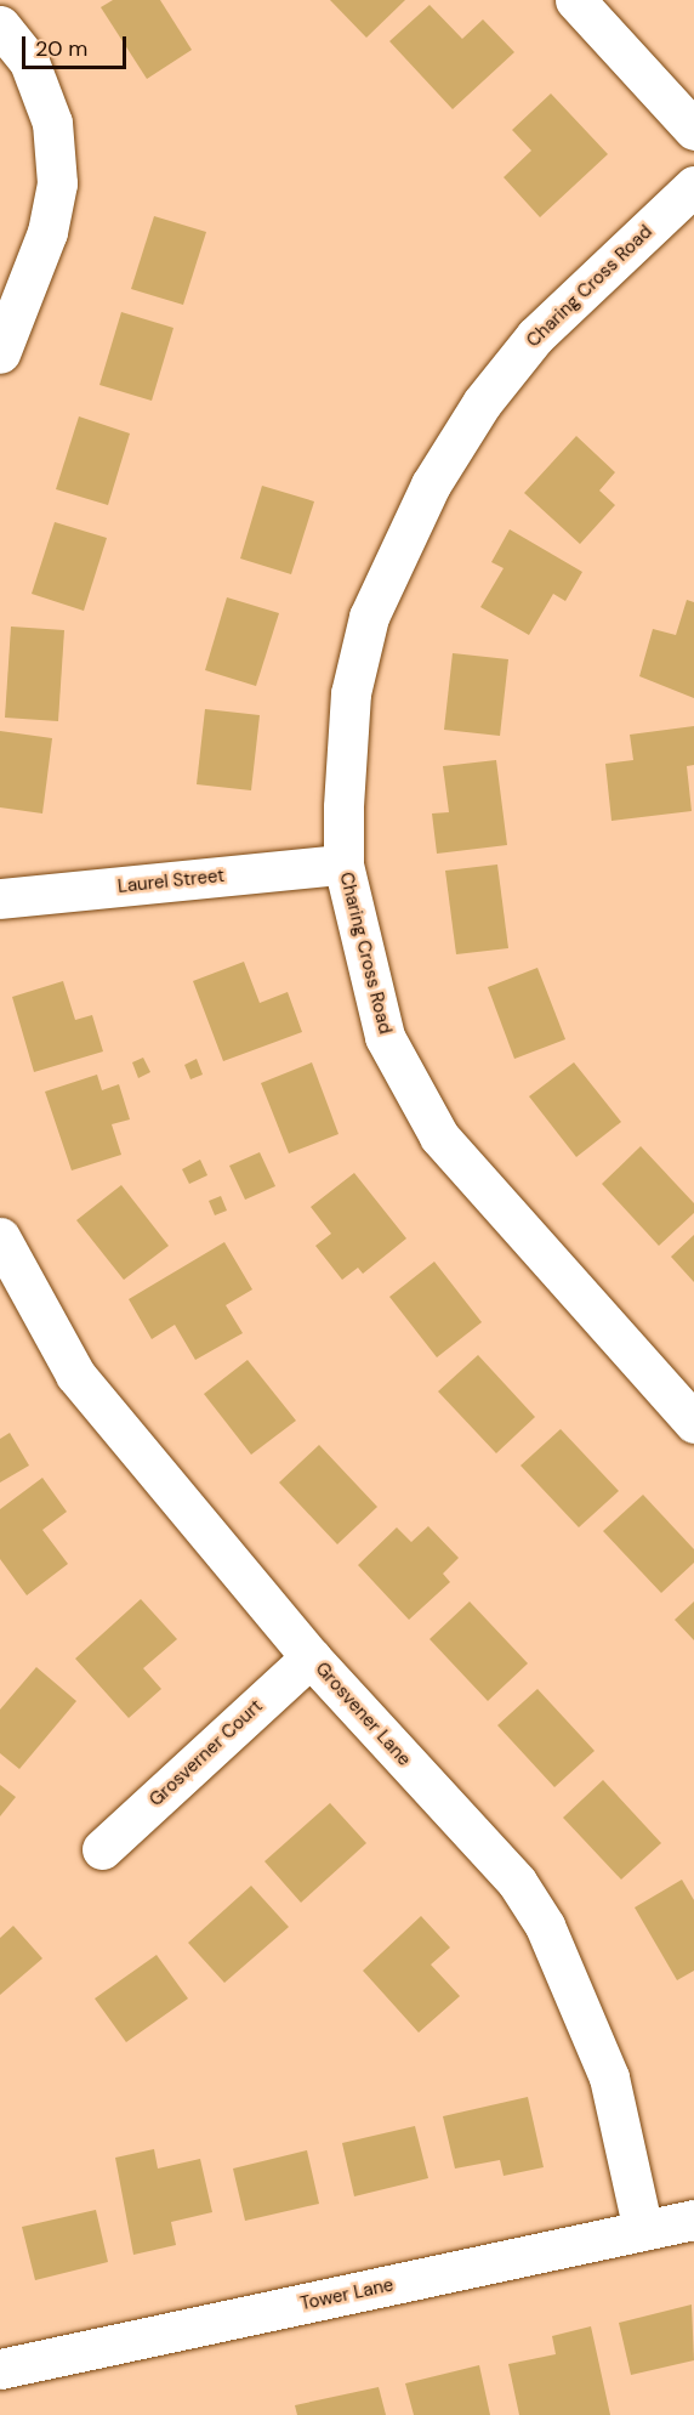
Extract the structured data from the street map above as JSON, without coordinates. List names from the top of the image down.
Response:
{
  "streets": {
    "street": [
      "Charing Cross Road",
      "Laurel Street",
      "Grosvener Lane",
      "Grosverner Court",
      "Tower Lane"
    ]
  },
  "crossings": [
    ["Charing Cross Road", "Laurel Street"],
    ["Grosvener Lane", "Grosverner Court"],
    ["Grosvener Lane", "Tower Lane"]
  ],
  "scale_bar": "20 m"
}
